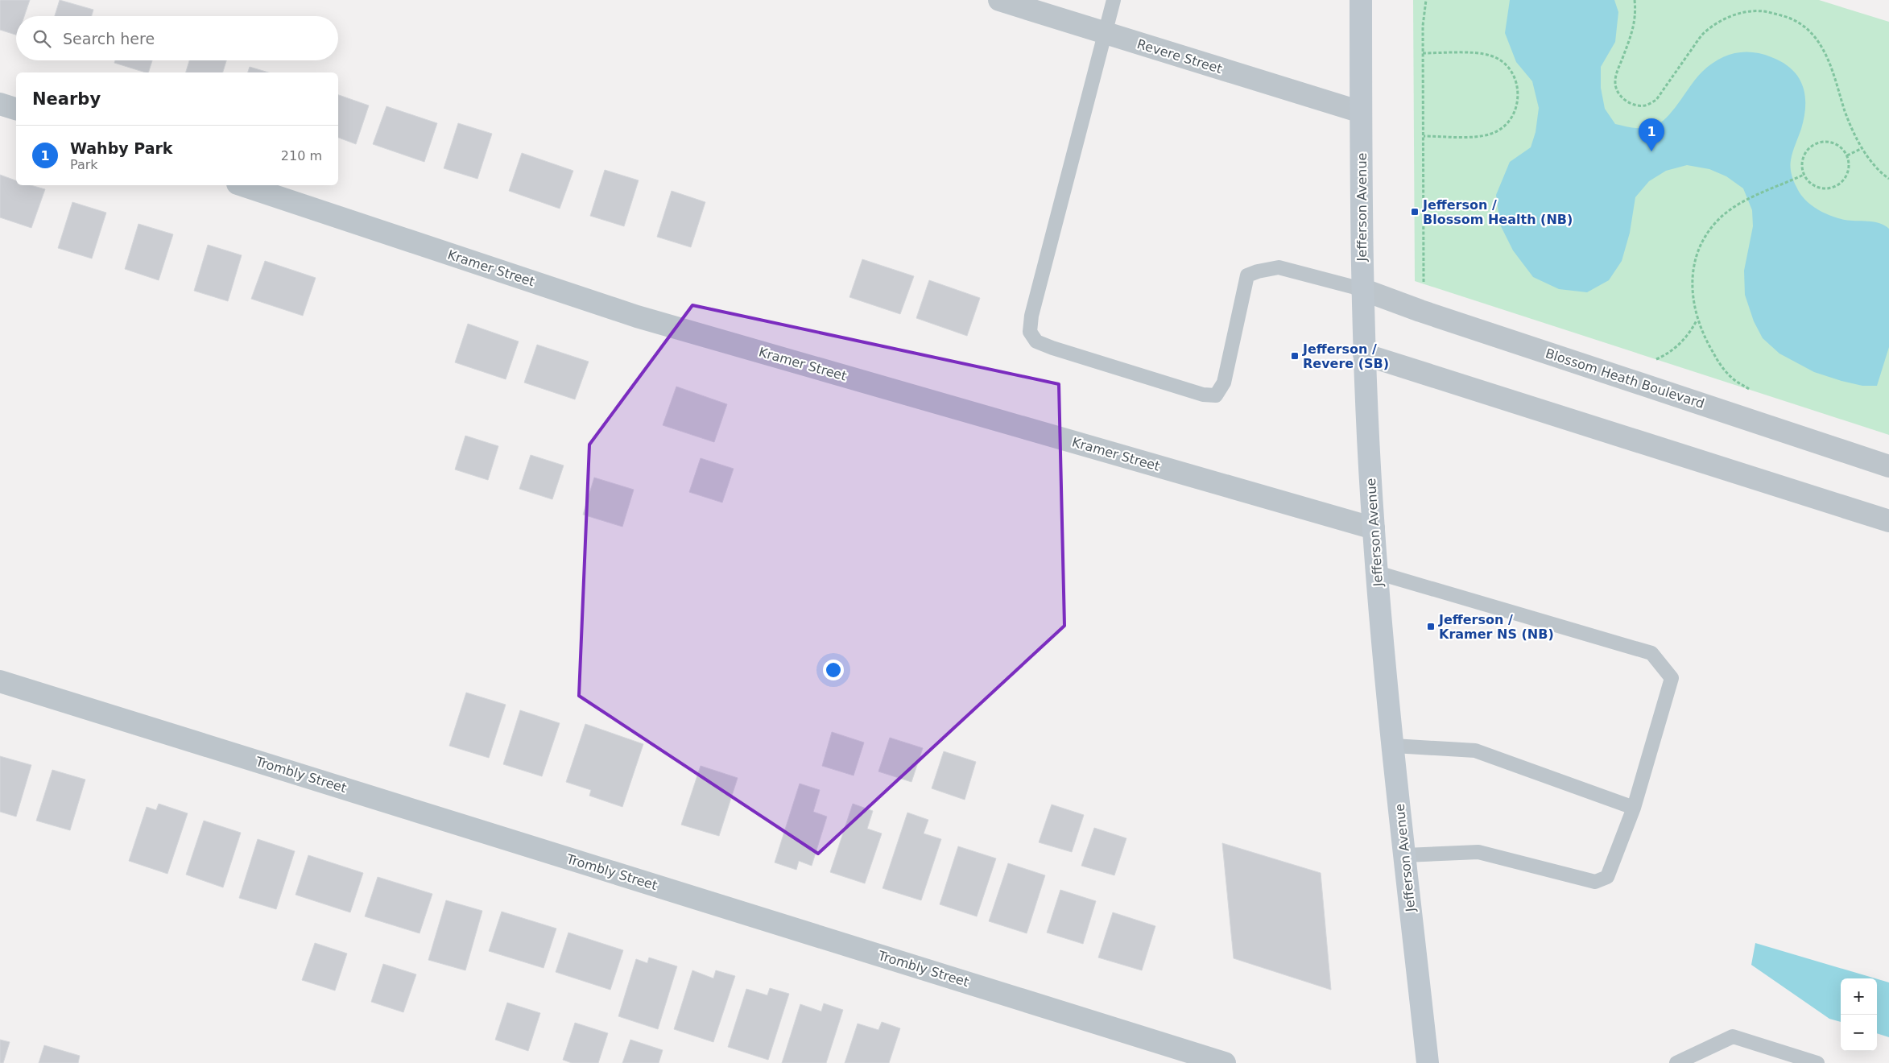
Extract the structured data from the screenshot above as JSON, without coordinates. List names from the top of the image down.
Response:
{
  "streets": {
    "main road": ["Jefferson Avenue"],
    "street": [
      "Revere Street",
      "Kramer Street",
      "Blossom Heath Boulevard",
      "Trombly Street"
    ]
  },
  "crossings": [
    ["Revere Street", "Jefferson Avenue"],
    ["Jefferson Avenue", "Kramer Street"],
    ["Jefferson Avenue", "Blossom Heath Boulevard"]
  ],
  "places": {
    "transit": ["Jefferson / Blossom Health (NB)", "Jefferson / Revere (SB)", "Jefferson / Kramer NS (NB)"]
  },
  "page": {
    "search": "Search here",
    "heading": "Nearby",
    "pins": "1",
    "list": [
      {
        "mark": "1",
        "name": "Wahby Park",
        "note": "Park",
        "value": "210 m"
      }
    ],
    "map_buttons": ["+", "−"]
  }
}
